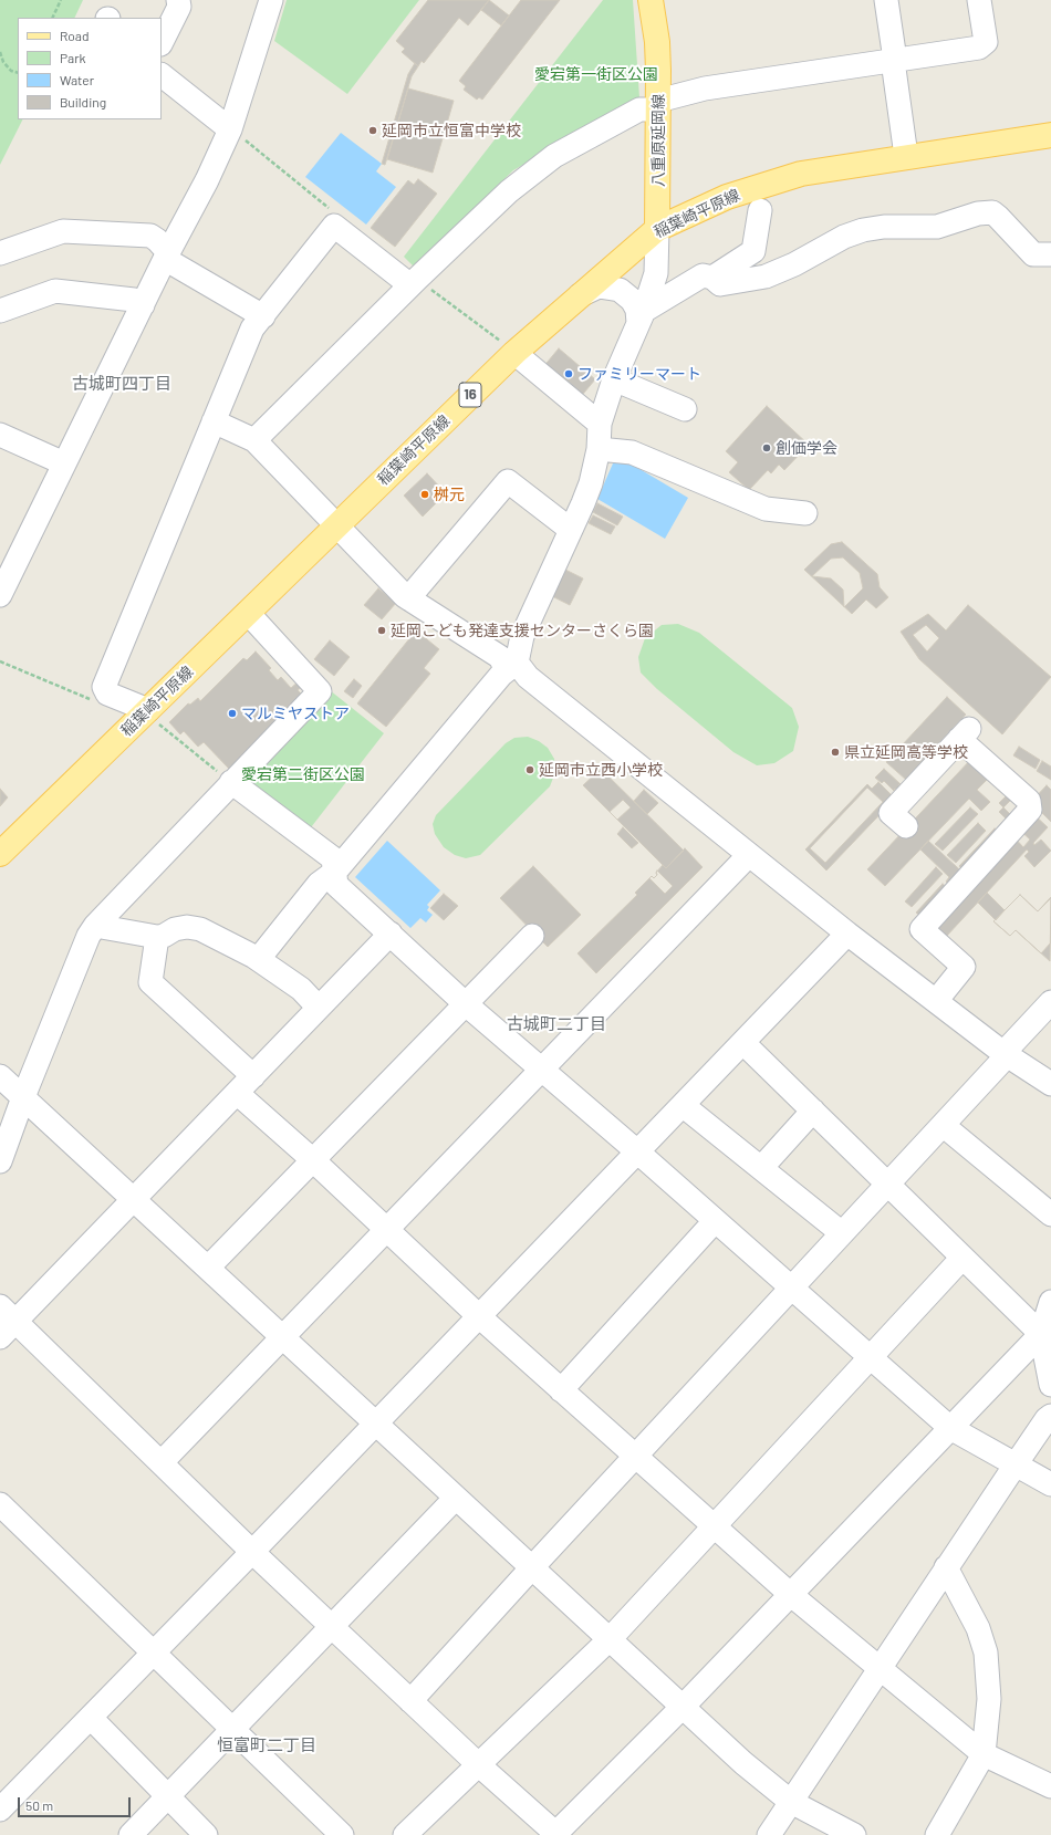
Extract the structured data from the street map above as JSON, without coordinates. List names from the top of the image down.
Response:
{
  "streets": {
    "main road": ["八重原延岡線", "稲葉崎平原線", "16"]
  },
  "crossings": [
    ["八重原延岡線", "稲葉崎平原線"]
  ],
  "districts": ["古城町四丁目", "古城町二丁目", "恒富町二丁目"],
  "parks": ["愛宕第一街区公園", "愛宕第二街区公園"],
  "places": [
    "延岡市立恒富中学校",
    "ファミリーマート",
    "創価学会",
    "桝元",
    "延岡こども発達支援センターさくら園",
    "マルミヤストア",
    "県立延岡高等学校",
    "延岡市立西小学校"
  ],
  "legend": [
    "Road",
    "Park",
    "Water",
    "Building"
  ],
  "scale_bar": "50 m"
}
